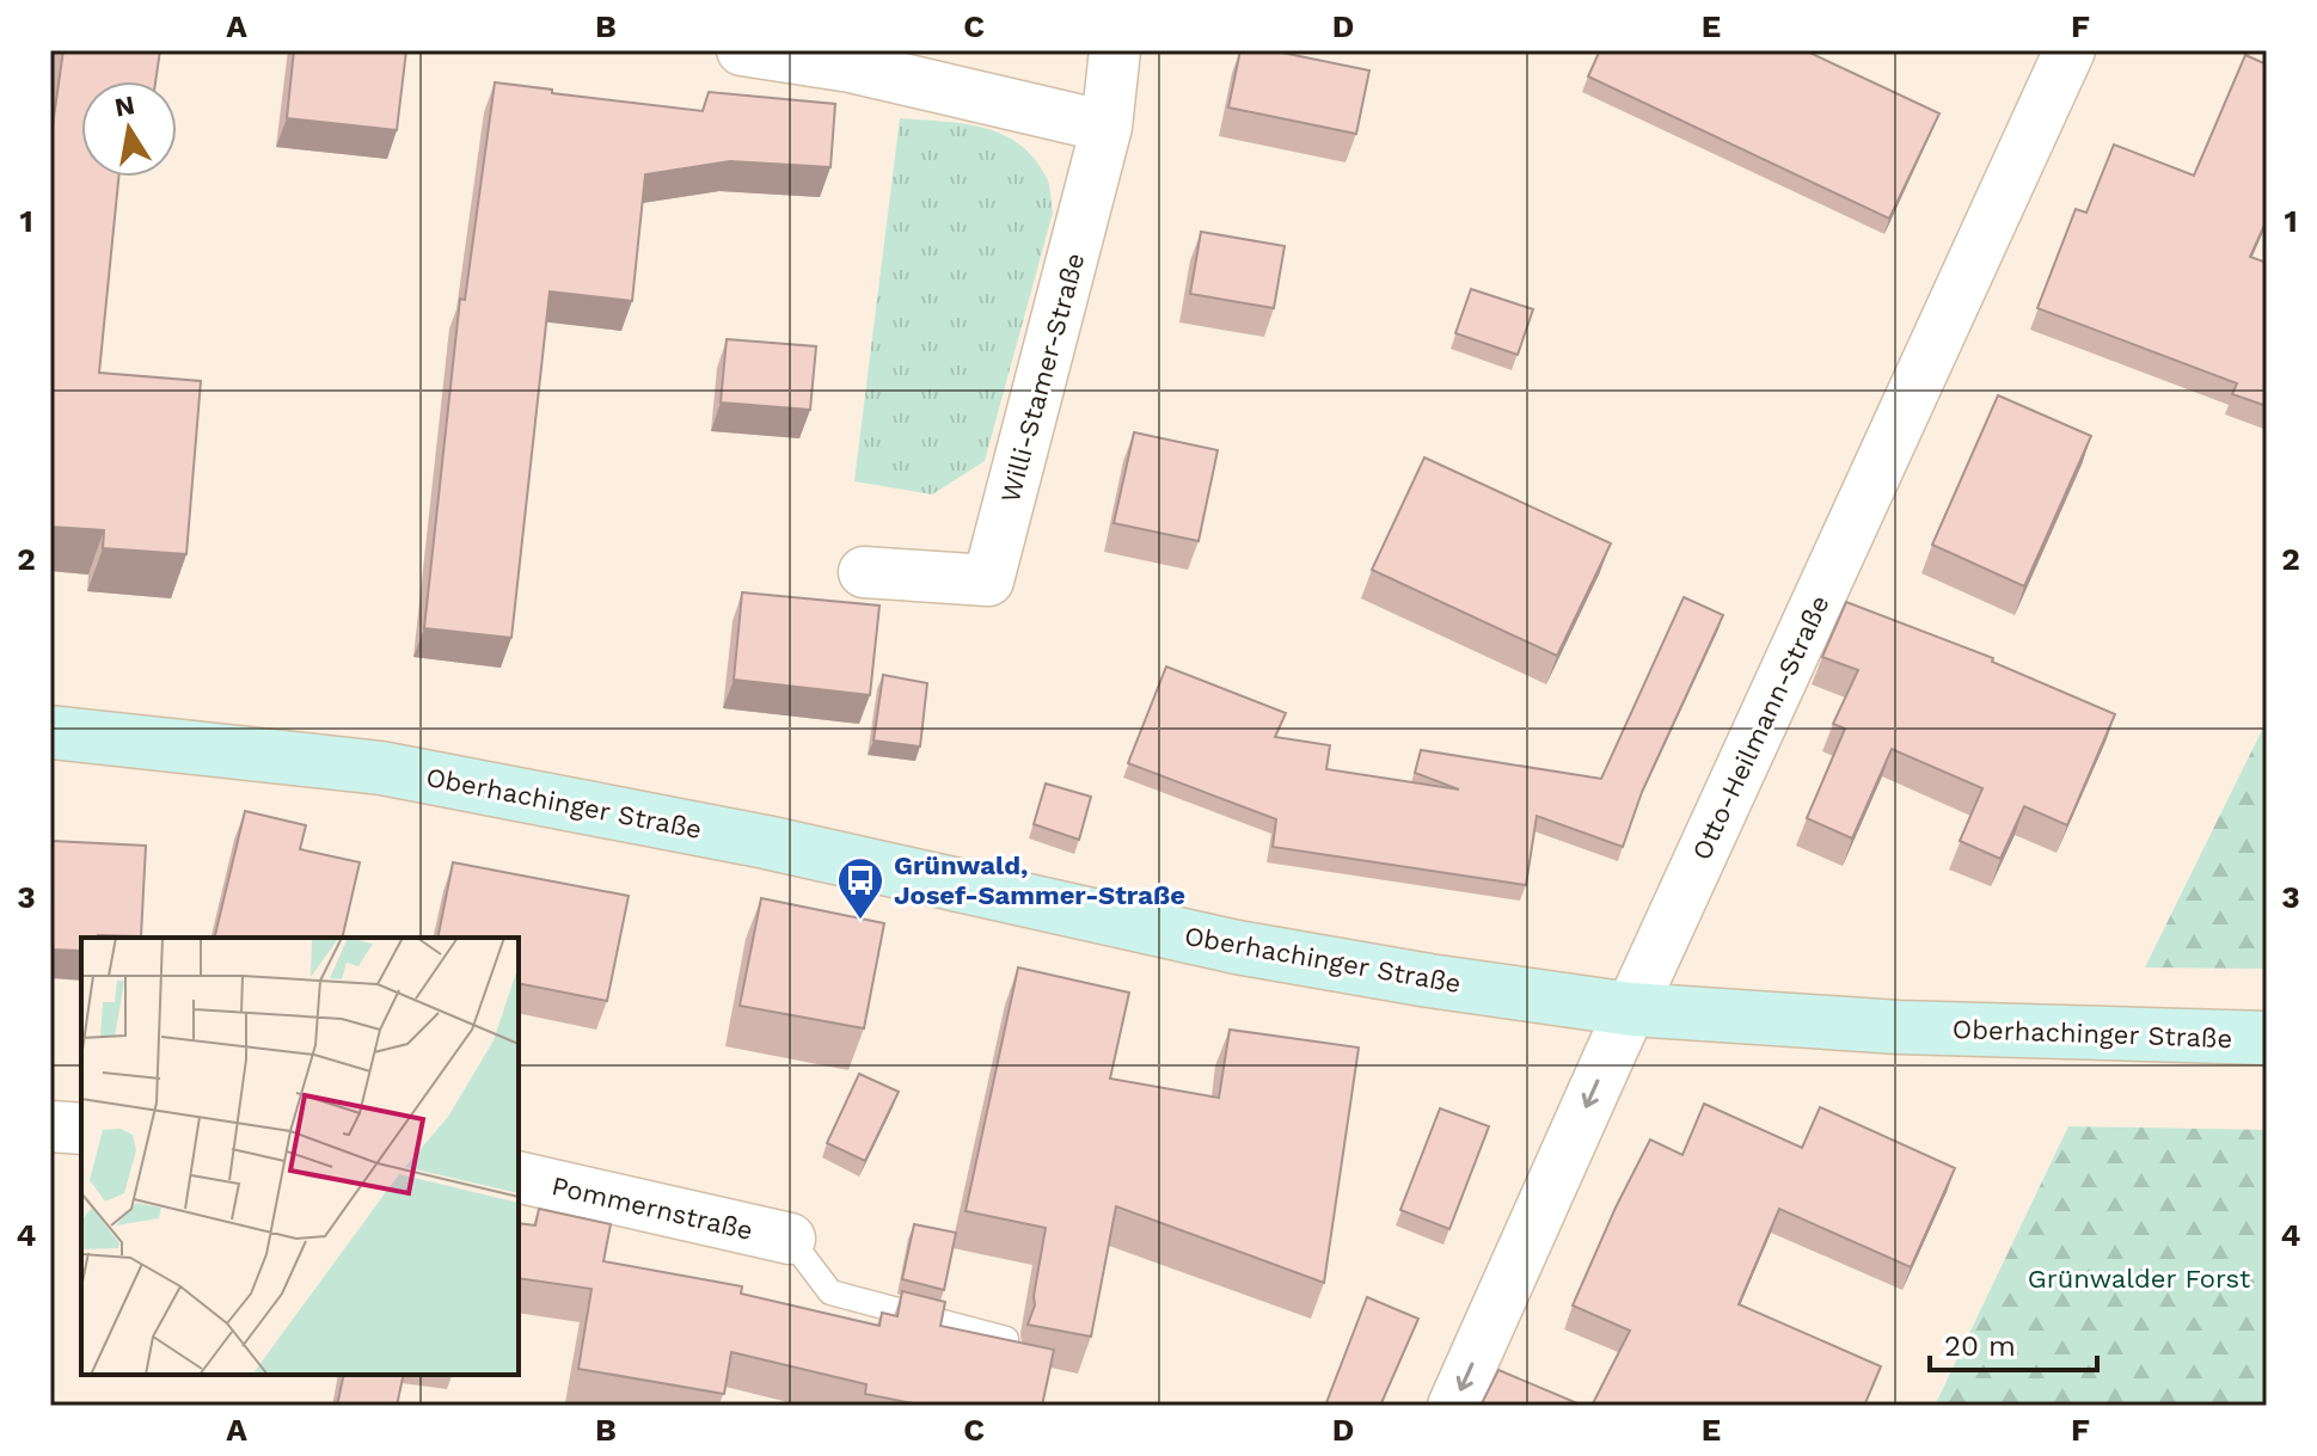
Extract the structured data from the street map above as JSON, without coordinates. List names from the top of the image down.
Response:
{
  "streets": {
    "main road": ["Oberhachinger Straße"],
    "street": ["Willi-Stamer-Straße", "Otto-Heilmann-Straße", "Pommernstraße"]
  },
  "crossings": [
    ["Otto-Heilmann-Straße", "Oberhachinger Straße"]
  ],
  "parks": ["Grünwalder Forst"],
  "places": {
    "bus stop": ["Grünwald, Josef-Sammer-Straße"]
  },
  "scale_bar": "20 m",
  "north": "top",
  "grid": {
    "columns": [
      "A",
      "B",
      "C",
      "D",
      "E",
      "F"
    ],
    "rows": [
      "1",
      "2",
      "3",
      "4"
    ]
  }
}
